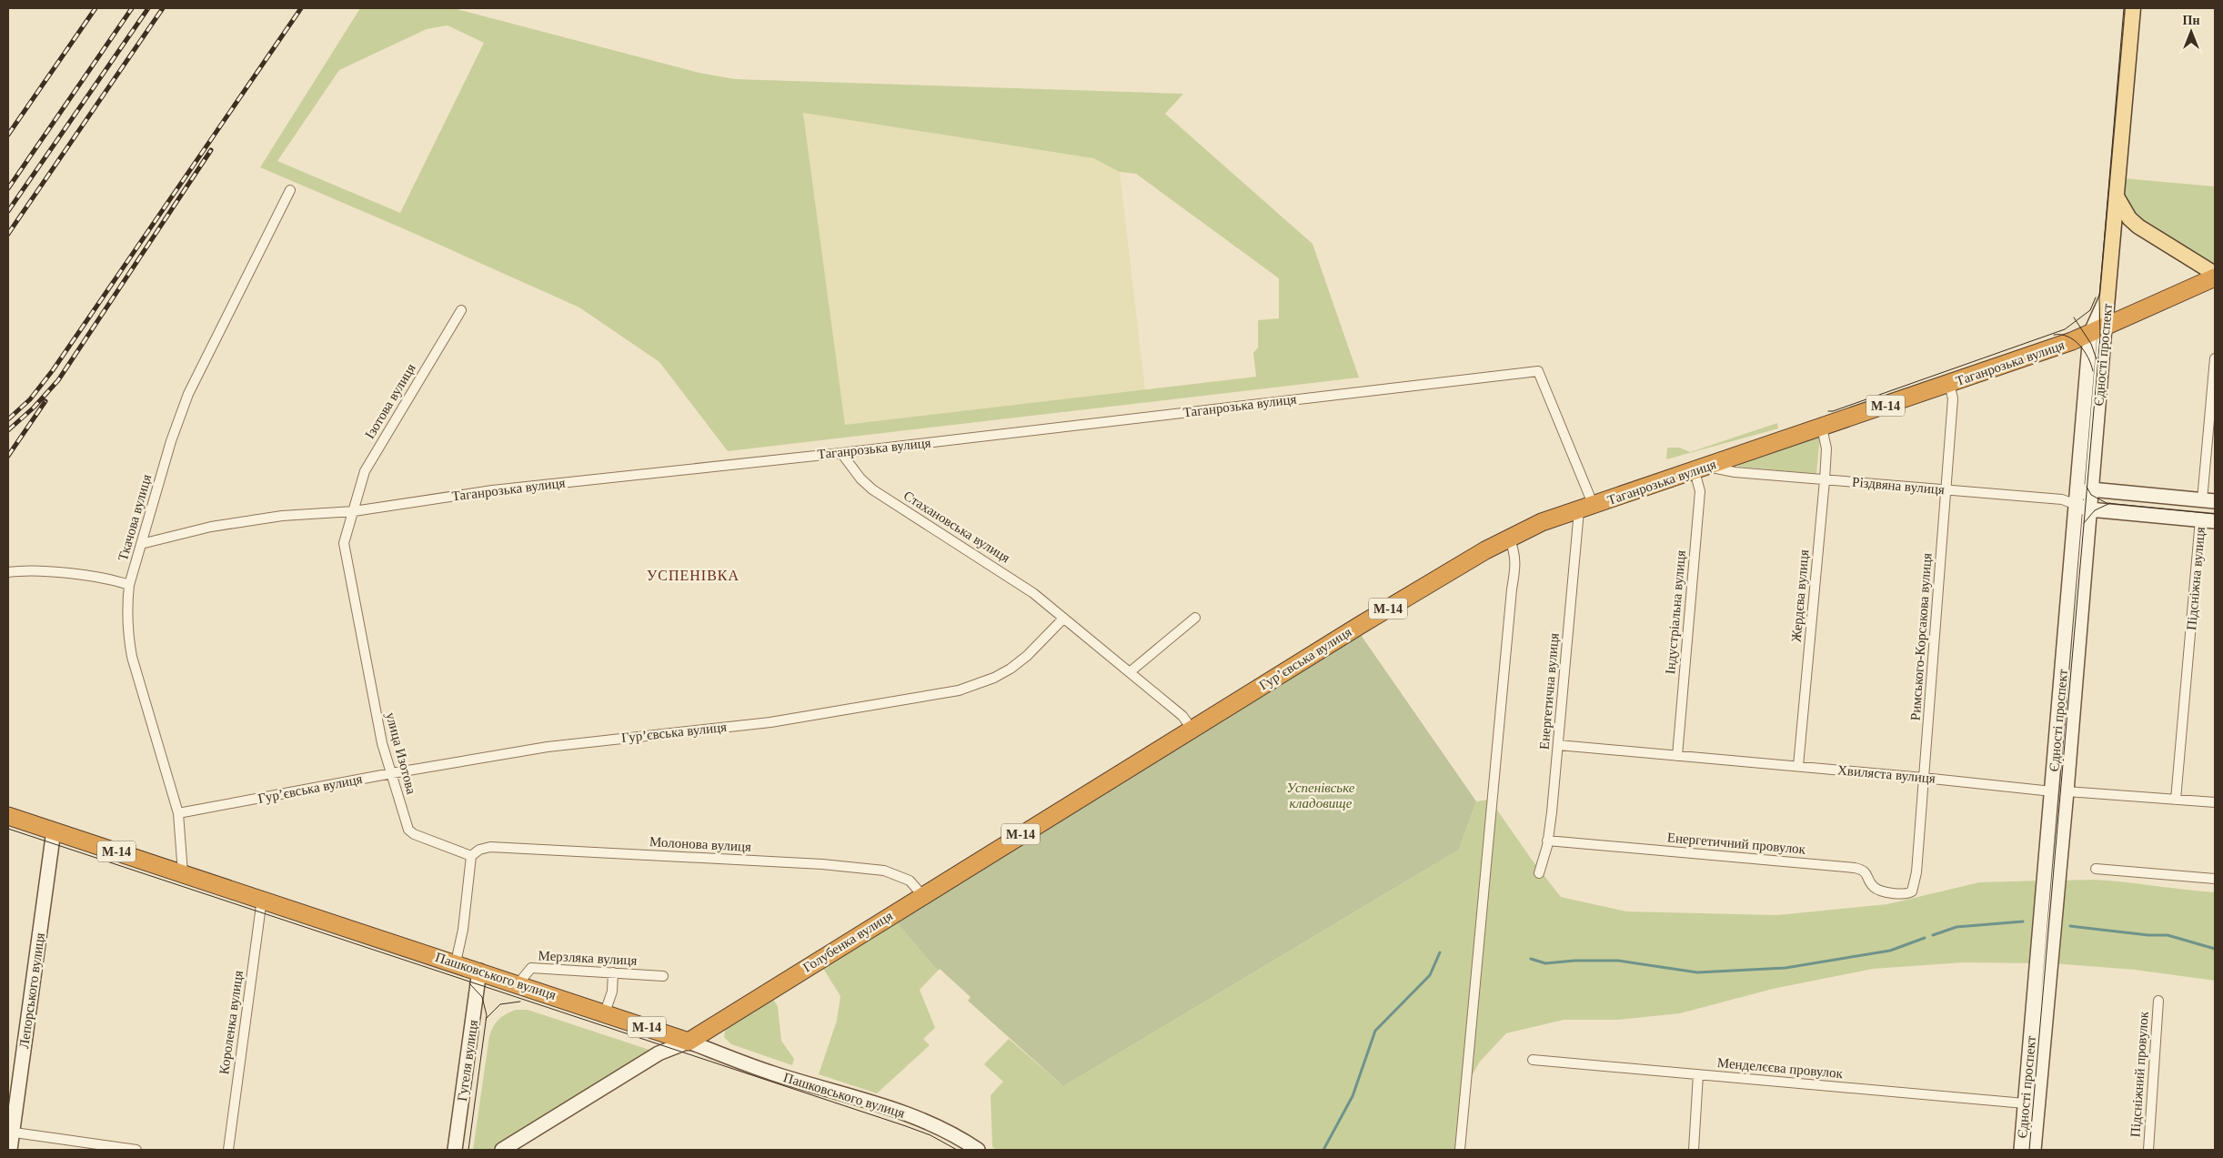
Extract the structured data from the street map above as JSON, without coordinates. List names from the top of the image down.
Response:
{
  "streets": {
    "highway": [
      "Таганрозька вулиця",
      "М-14",
      "Гур’євська вулиця",
      "Голубенка вулиця",
      "Пашковського вулиця"
    ],
    "main road": [
      "Єдності проспект",
      "Різдвяна вулиця",
      "Підсніжна вулиця",
      "Хвиляста вулиця",
      "Лепорського вулиця",
      "Гугеля вулиця"
    ],
    "street": [
      "Ізотова вулиця",
      "Ткачова вулиця",
      "Стахановська вулиця",
      "Жердєва вулиця",
      "Індустріальна вулиця",
      "Римського-Корсакова вулиця",
      "Енергетична вулиця",
      "улица Изотова",
      "Енергетичний провулок",
      "Молонова вулиця",
      "Мерзляка вулиця",
      "Короленка вулиця",
      "Менделєєва провулок",
      "Підсніжний провулок"
    ]
  },
  "crossings": [
    ["Єдності проспект", "Таганрозька вулиця"],
    ["Єдності проспект", "Різдвяна вулиця"],
    ["Єдності проспект", "Хвиляста вулиця"],
    ["Єдності проспект", "Менделєєва провулок"],
    ["Таганрозька вулиця", "Ізотова вулиця"],
    ["Таганрозька вулиця", "Різдвяна вулиця"],
    ["Таганрозька вулиця", "Ткачова вулиця"],
    ["Таганрозька вулиця", "Стахановська вулиця"],
    ["Таганрозька вулиця", "Жердєва вулиця"],
    ["Таганрозька вулиця", "Індустріальна вулиця"],
    ["Таганрозька вулиця", "Римського-Корсакова вулиця"],
    ["Таганрозька вулиця", "Гур’євська вулиця"],
    ["Таганрозька вулиця", "Енергетична вулиця"],
    ["Таганрозька вулиця", "улица Изотова"],
    ["Ізотова вулиця", "улица Изотова"],
    ["Різдвяна вулиця", "Підсніжна вулиця"],
    ["Різдвяна вулиця", "Жердєва вулиця"],
    ["Різдвяна вулиця", "Римського-Корсакова вулиця"],
    ["Ткачова вулиця", "Гур’євська вулиця"],
    ["Ткачова вулиця", "Пашковського вулиця"],
    ["Стахановська вулиця", "Гур’євська вулиця"],
    ["Підсніжна вулиця", "Хвиляста вулиця"],
    ["Жердєва вулиця", "Хвиляста вулиця"],
    ["Індустріальна вулиця", "Хвиляста вулиця"],
    ["Римського-Корсакова вулиця", "Хвиляста вулиця"],
    ["Римського-Корсакова вулиця", "Енергетичний провулок"],
    ["Гур’євська вулиця", "Енергетична вулиця"],
    ["Гур’євська вулиця", "улица Изотова"],
    ["Гур’євська вулиця", "Голубенка вулиця"],
    ["Енергетична вулиця", "Хвиляста вулиця"],
    ["Енергетична вулиця", "Енергетичний провулок"],
    ["улица Изотова", "Молонова вулиця"],
    ["Молонова вулиця", "Голубенка вулиця"],
    ["Голубенка вулиця", "Пашковського вулиця"],
    ["Мерзляка вулиця", "Пашковського вулиця"],
    ["Пашковського вулиця", "Лепорського вулиця"],
    ["Пашковського вулиця", "Короленка вулиця"],
    ["Пашковського вулиця", "Гугеля вулиця"]
  ],
  "districts": ["УСПЕНІВКА"],
  "parks": ["Успенівське кладовище"],
  "north": "top"
}
